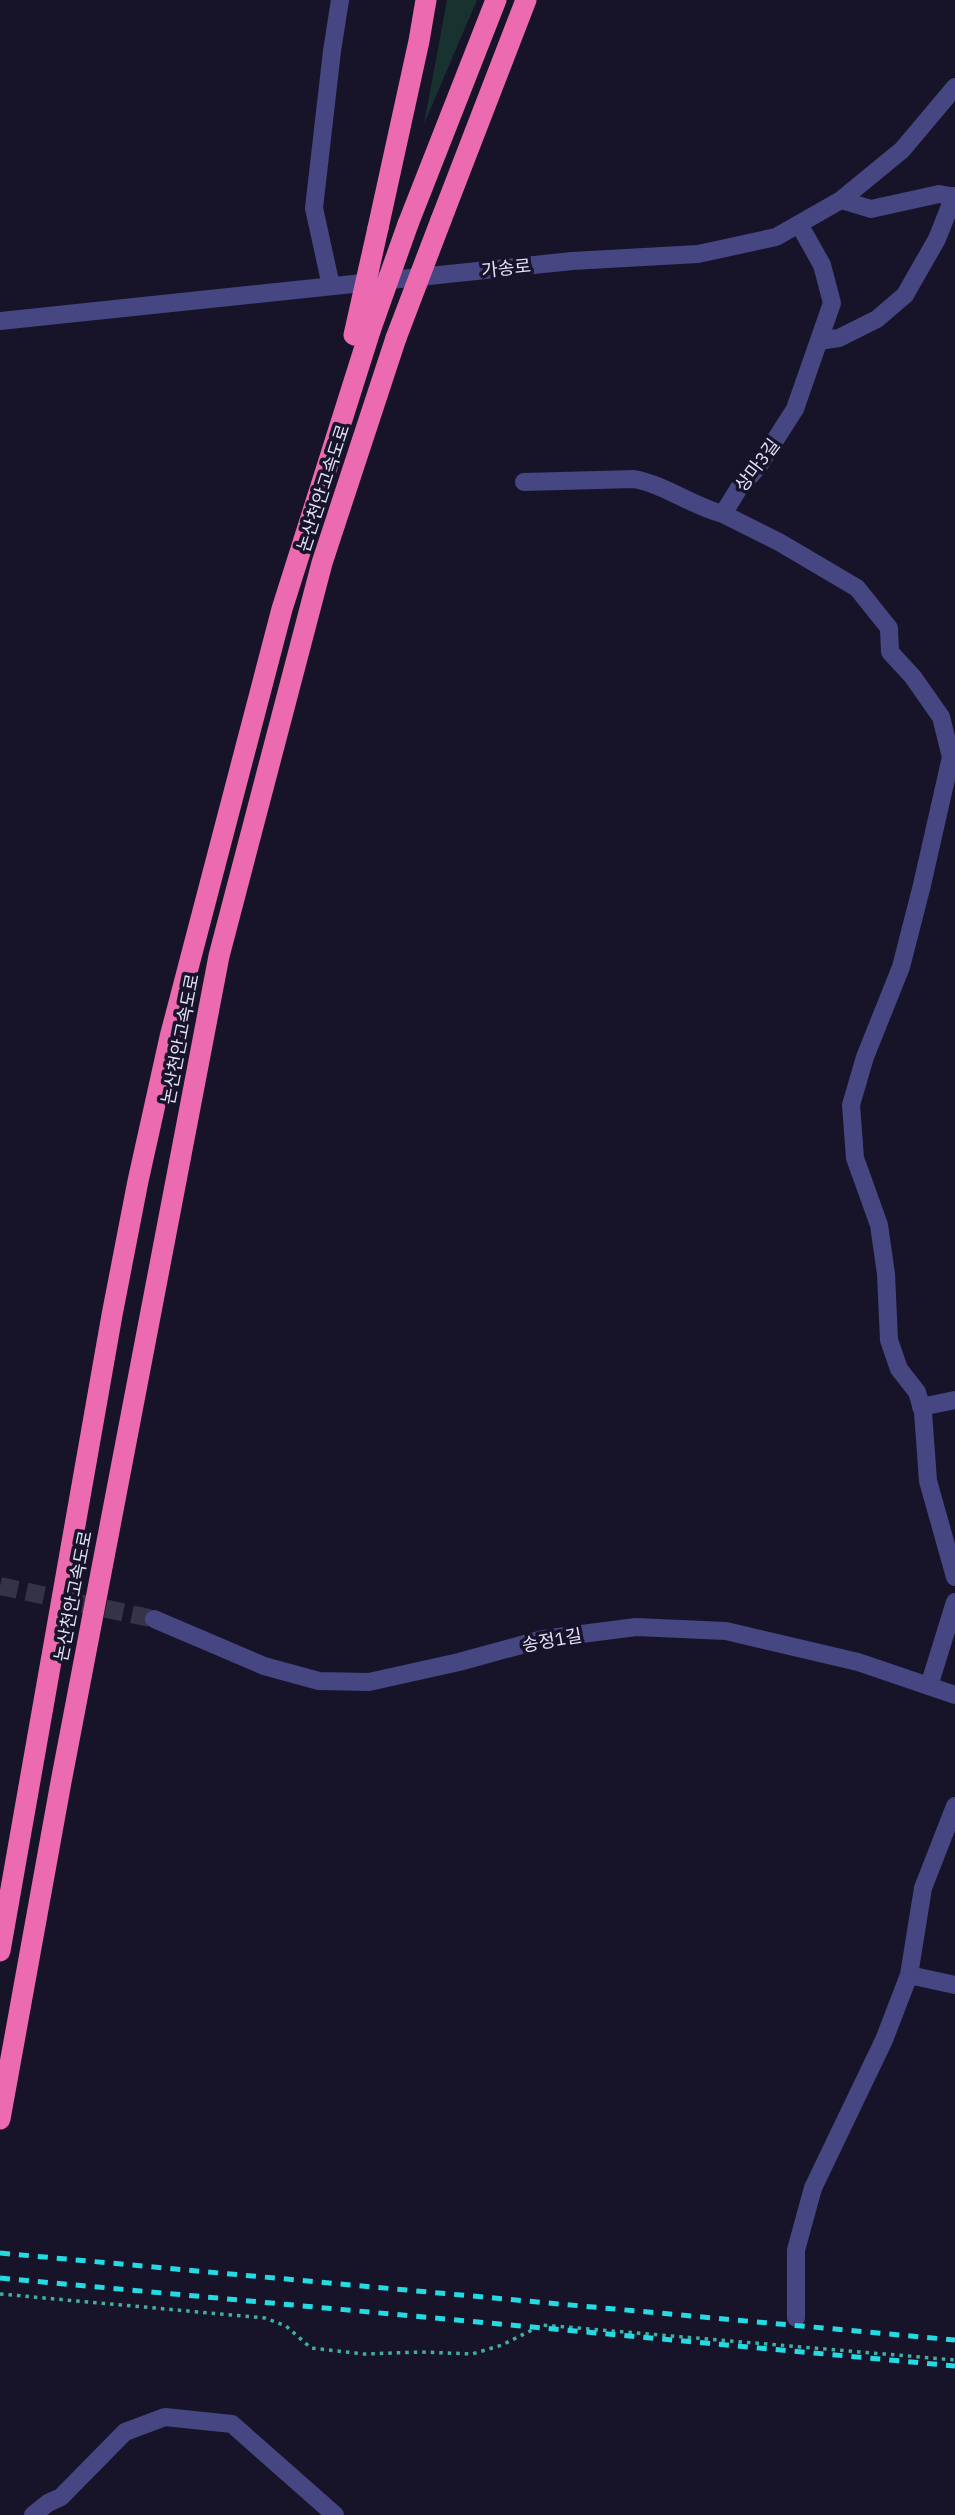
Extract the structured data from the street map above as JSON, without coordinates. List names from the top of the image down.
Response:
{
  "streets": {
    "highway": ["논산천안고속도로"],
    "street": ["가송로", "상마3길", "송정1길"]
  },
  "crossings": [
    ["가송로", "상마3길"]
  ]
}
